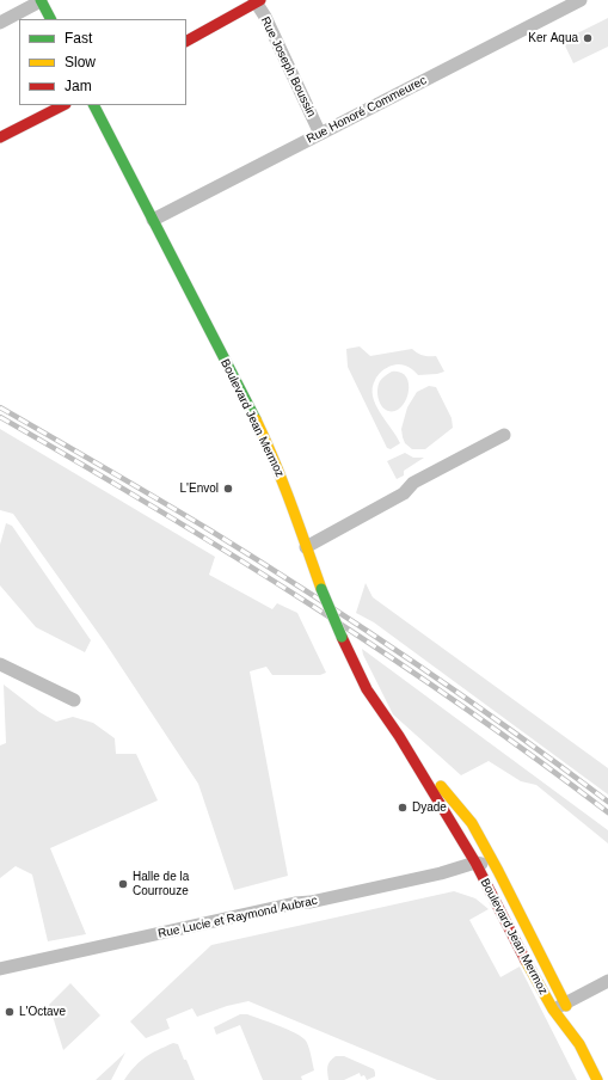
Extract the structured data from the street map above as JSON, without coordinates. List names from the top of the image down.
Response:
{
  "streets": {
    "main road": ["Boulevard Jean Mermoz"],
    "street": ["Rue Joseph Boussin", "Rue Honoré Commeurec", "Rue Lucie et Raymond Aubrac"]
  },
  "crossings": [
    ["Rue Joseph Boussin", "Rue Honoré Commeurec"],
    ["Rue Honoré Commeurec", "Boulevard Jean Mermoz"],
    ["Boulevard Jean Mermoz", "Rue Lucie et Raymond Aubrac"]
  ],
  "places": [
    "Ker Aqua",
    "L'Envol",
    "Dyade",
    "Halle de la Courrouze",
    "L'Octave"
  ],
  "legend": ["Fast", "Slow", "Jam"]
}
